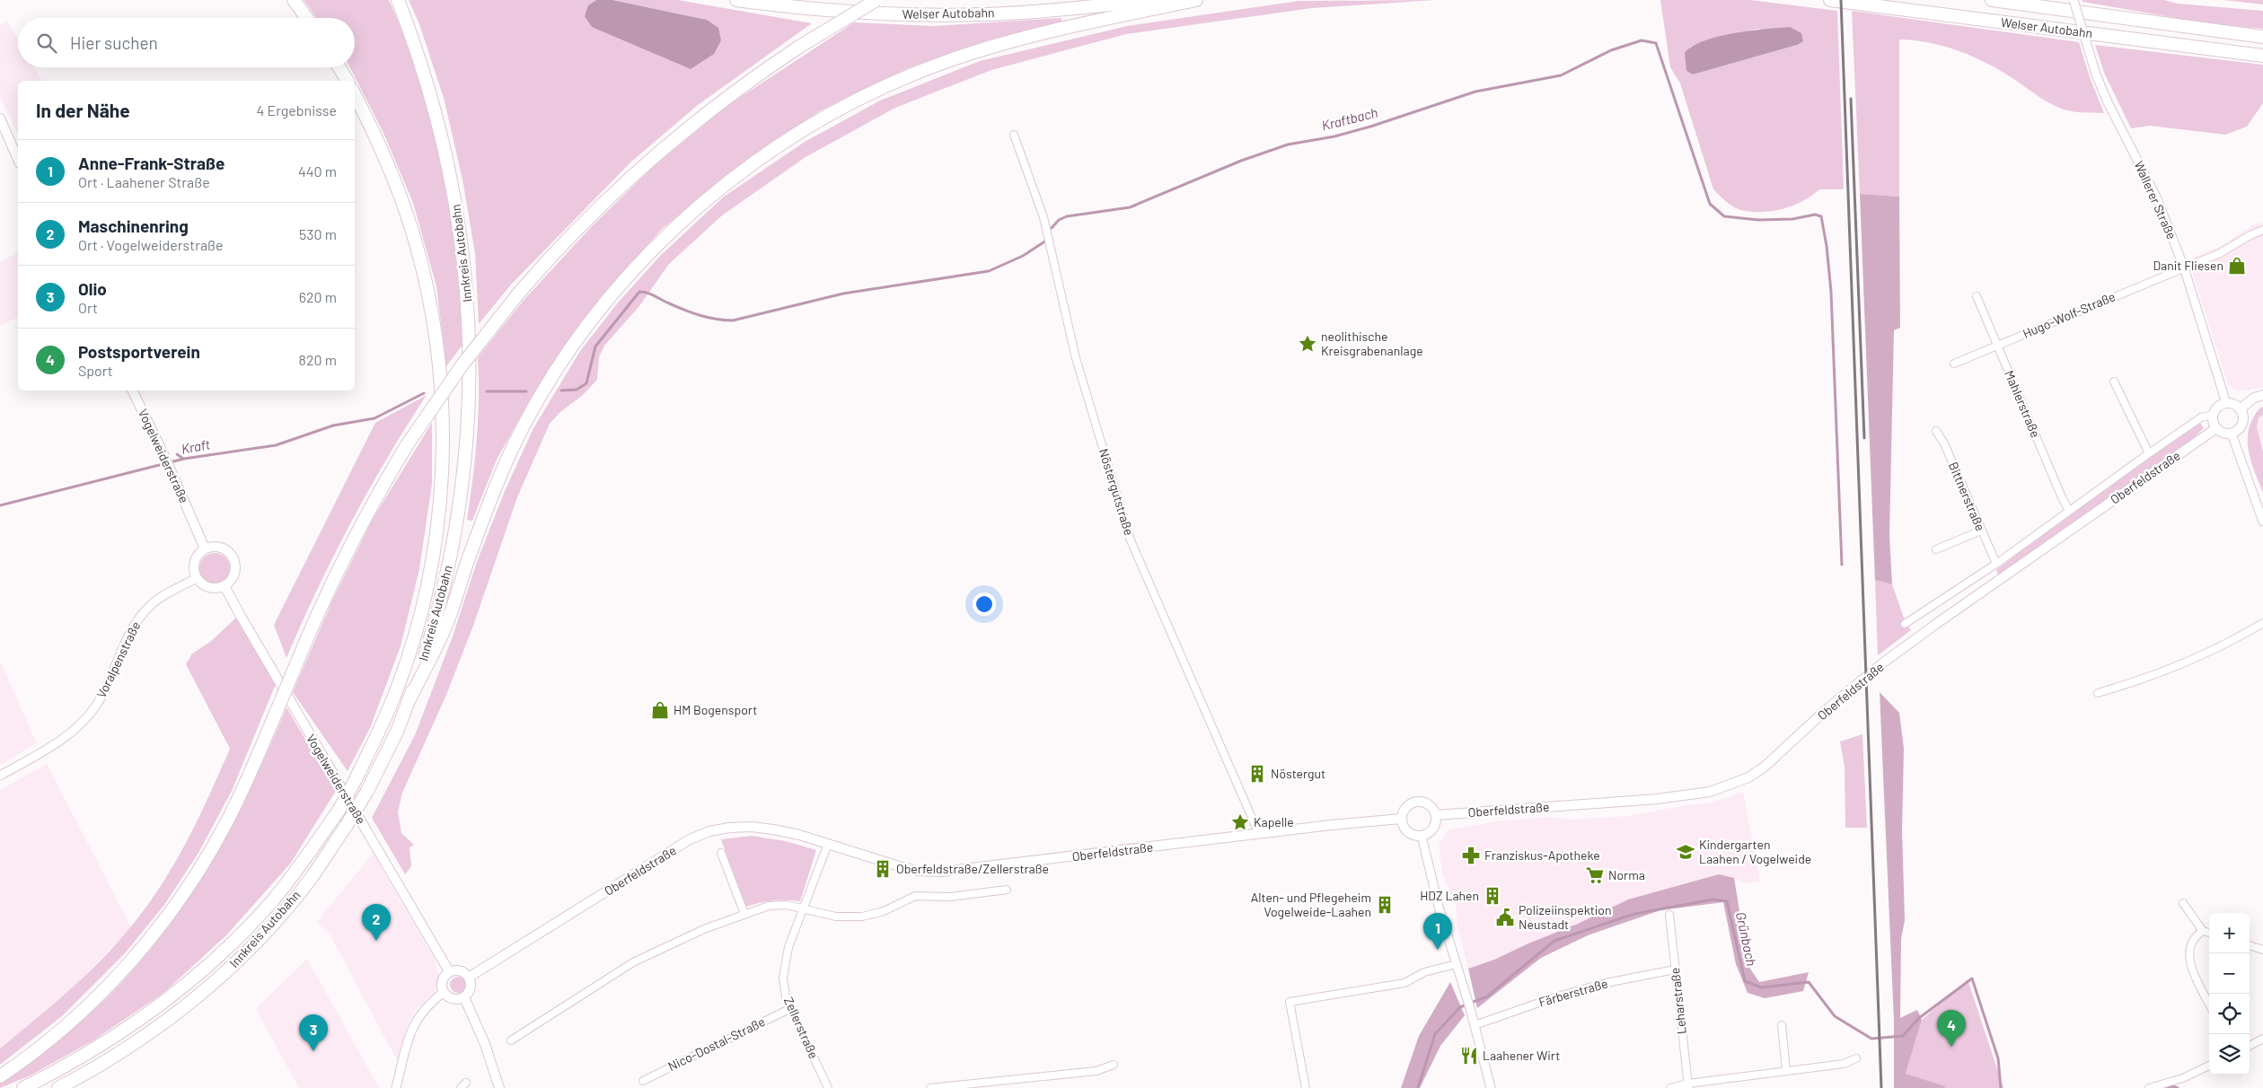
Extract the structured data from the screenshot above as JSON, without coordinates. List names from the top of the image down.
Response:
{
  "streets": {
    "highway": ["Welser Autobahn", "Innkreis Autobahn"],
    "main road": ["Vogelweiderstraße", "Oberfeldstraße"],
    "street": [
      "Wallerer Straße",
      "Hugo-Wolf-Straße",
      "Mahlerstraße",
      "Nöstergutstraße",
      "Bittnerstraße",
      "Voralpenstraße",
      "Färberstraße",
      "Leharstraße",
      "Zellerstraße",
      "Nico-Dostal-Straße"
    ]
  },
  "crossings": [
    ["Wallerer Straße", "Hugo-Wolf-Straße"],
    ["Wallerer Straße", "Oberfeldstraße"],
    ["Hugo-Wolf-Straße", "Mahlerstraße"],
    ["Mahlerstraße", "Oberfeldstraße"],
    ["Vogelweiderstraße", "Oberfeldstraße"],
    ["Vogelweiderstraße", "Voralpenstraße"],
    ["Oberfeldstraße", "Nöstergutstraße"],
    ["Oberfeldstraße", "Bittnerstraße"],
    ["Färberstraße", "Leharstraße"],
    ["Zellerstraße", "Nico-Dostal-Straße"]
  ],
  "water": ["Kraftbach", "Kraft", "Grünbach"],
  "places": {
    "shop": ["Danit Fliesen", "HM Bogensport"],
    "place": ["neolithische Kreisgrabenanlage", "Kapelle"],
    "building": [
      "Nöstergut",
      "Oberfeldstraße/Zellerstraße",
      "HDZ Lahen",
      "Alten- und Pflegeheim Vogelweide-Laahen"
    ],
    "school or university": ["Kindergarten Laahen / Vogelweide"],
    "pharmacy": ["Franziskus-Apotheke"],
    "supermarket": ["Norma"],
    "public building": ["Polizeiinspektion Neustadt"],
    "restaurant": ["Laahener Wirt"]
  },
  "page": {
    "search": "Hier suchen",
    "heading": ["In der Nähe", "4 Ergebnisse"],
    "list": [
      {
        "mark": "1",
        "name": "Anne-Frank-Straße",
        "note": "Ort · Laahener Straße",
        "value": "440 m"
      },
      {
        "mark": "2",
        "name": "Maschinenring",
        "note": "Ort · Vogelweiderstraße",
        "value": "530 m"
      },
      {
        "mark": "3",
        "name": "Olio",
        "note": "Ort",
        "value": "620 m"
      },
      {
        "mark": "4",
        "name": "Postsportverein",
        "note": "Sport",
        "value": "820 m"
      }
    ],
    "pins": [
      "2",
      "1",
      "4",
      "3"
    ],
    "map_buttons": ["+", "−"]
  }
}
